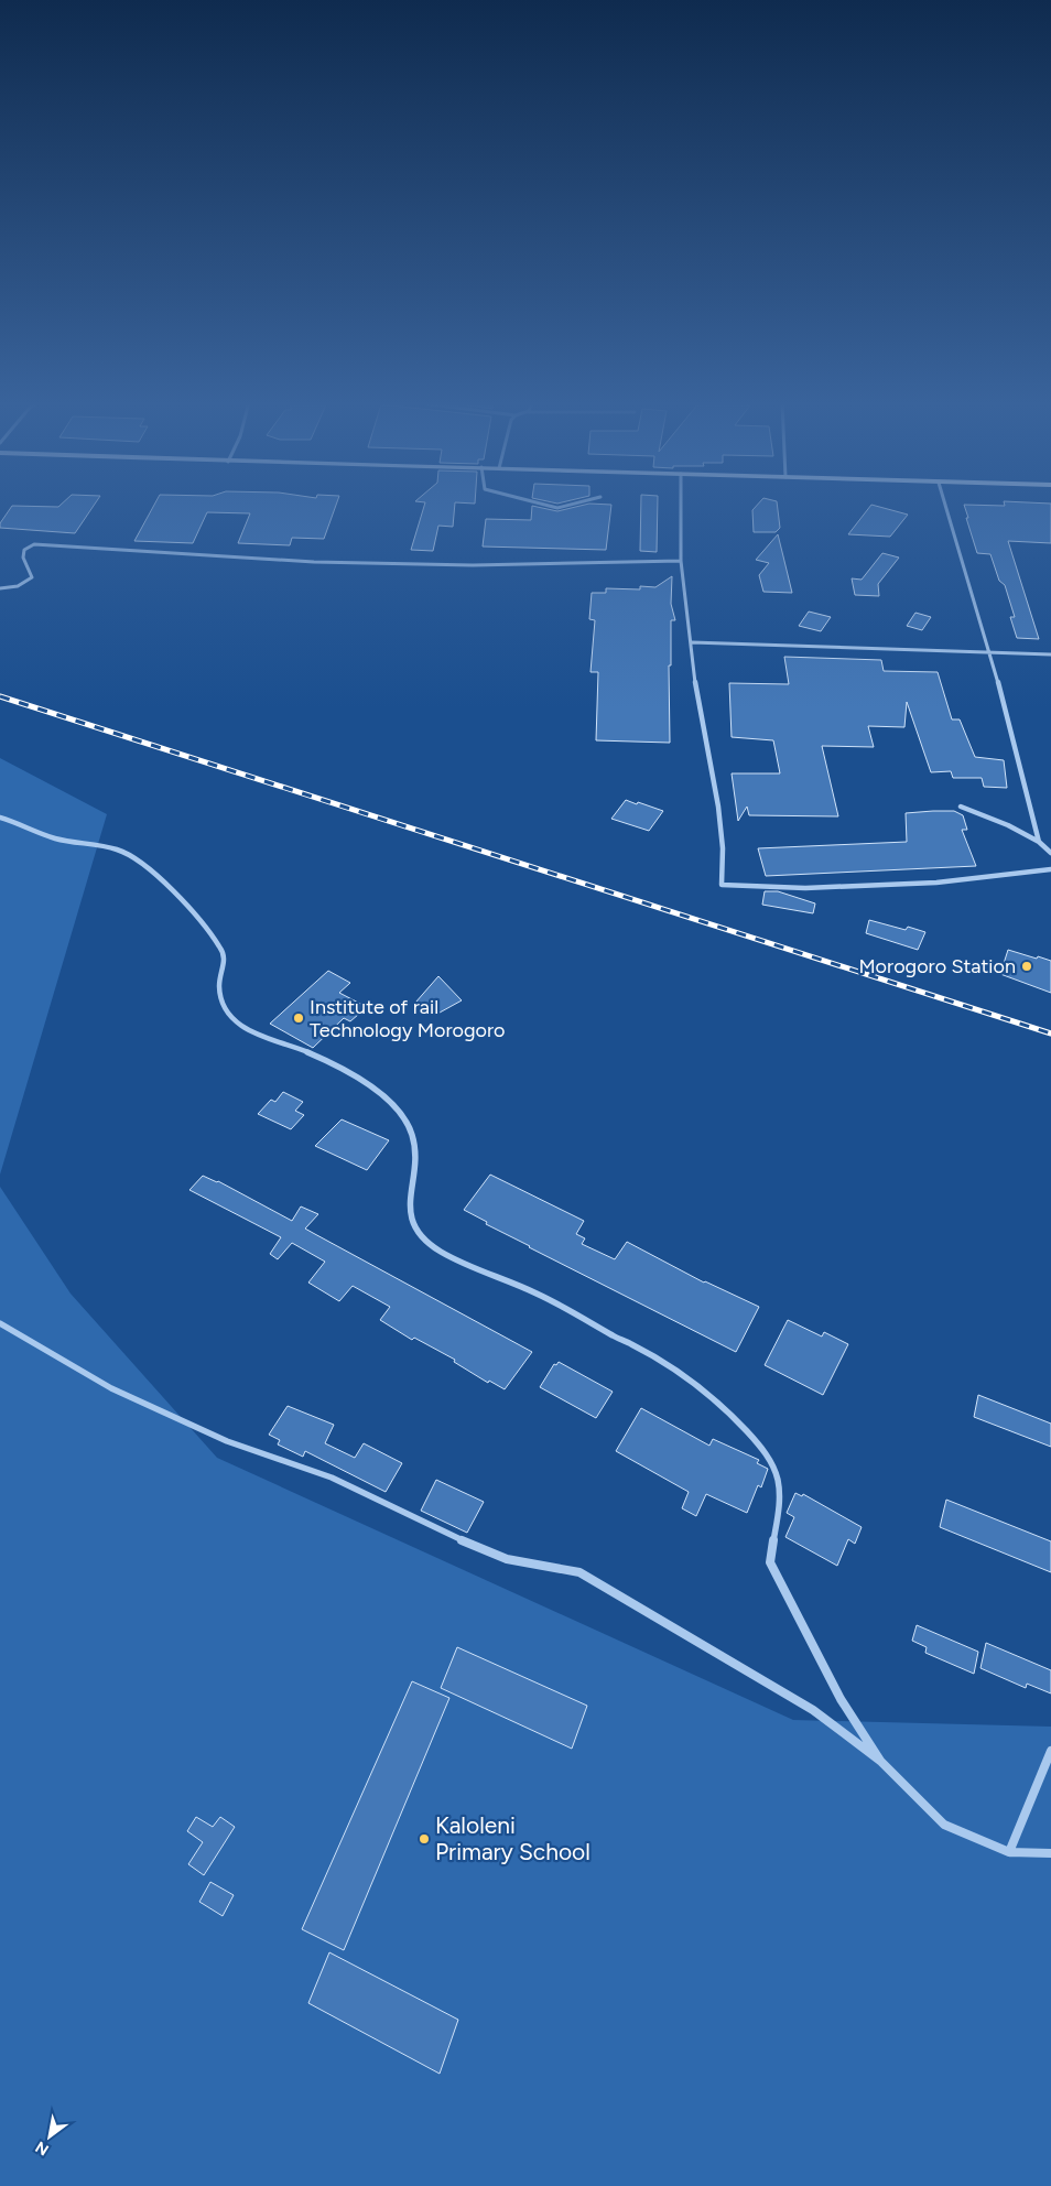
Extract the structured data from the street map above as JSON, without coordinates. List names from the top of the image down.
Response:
{
  "places": ["Morogoro Station", "Institute of rail Technology Morogoro", "Kaloleni Primary School"],
  "north": "bottom left"
}
